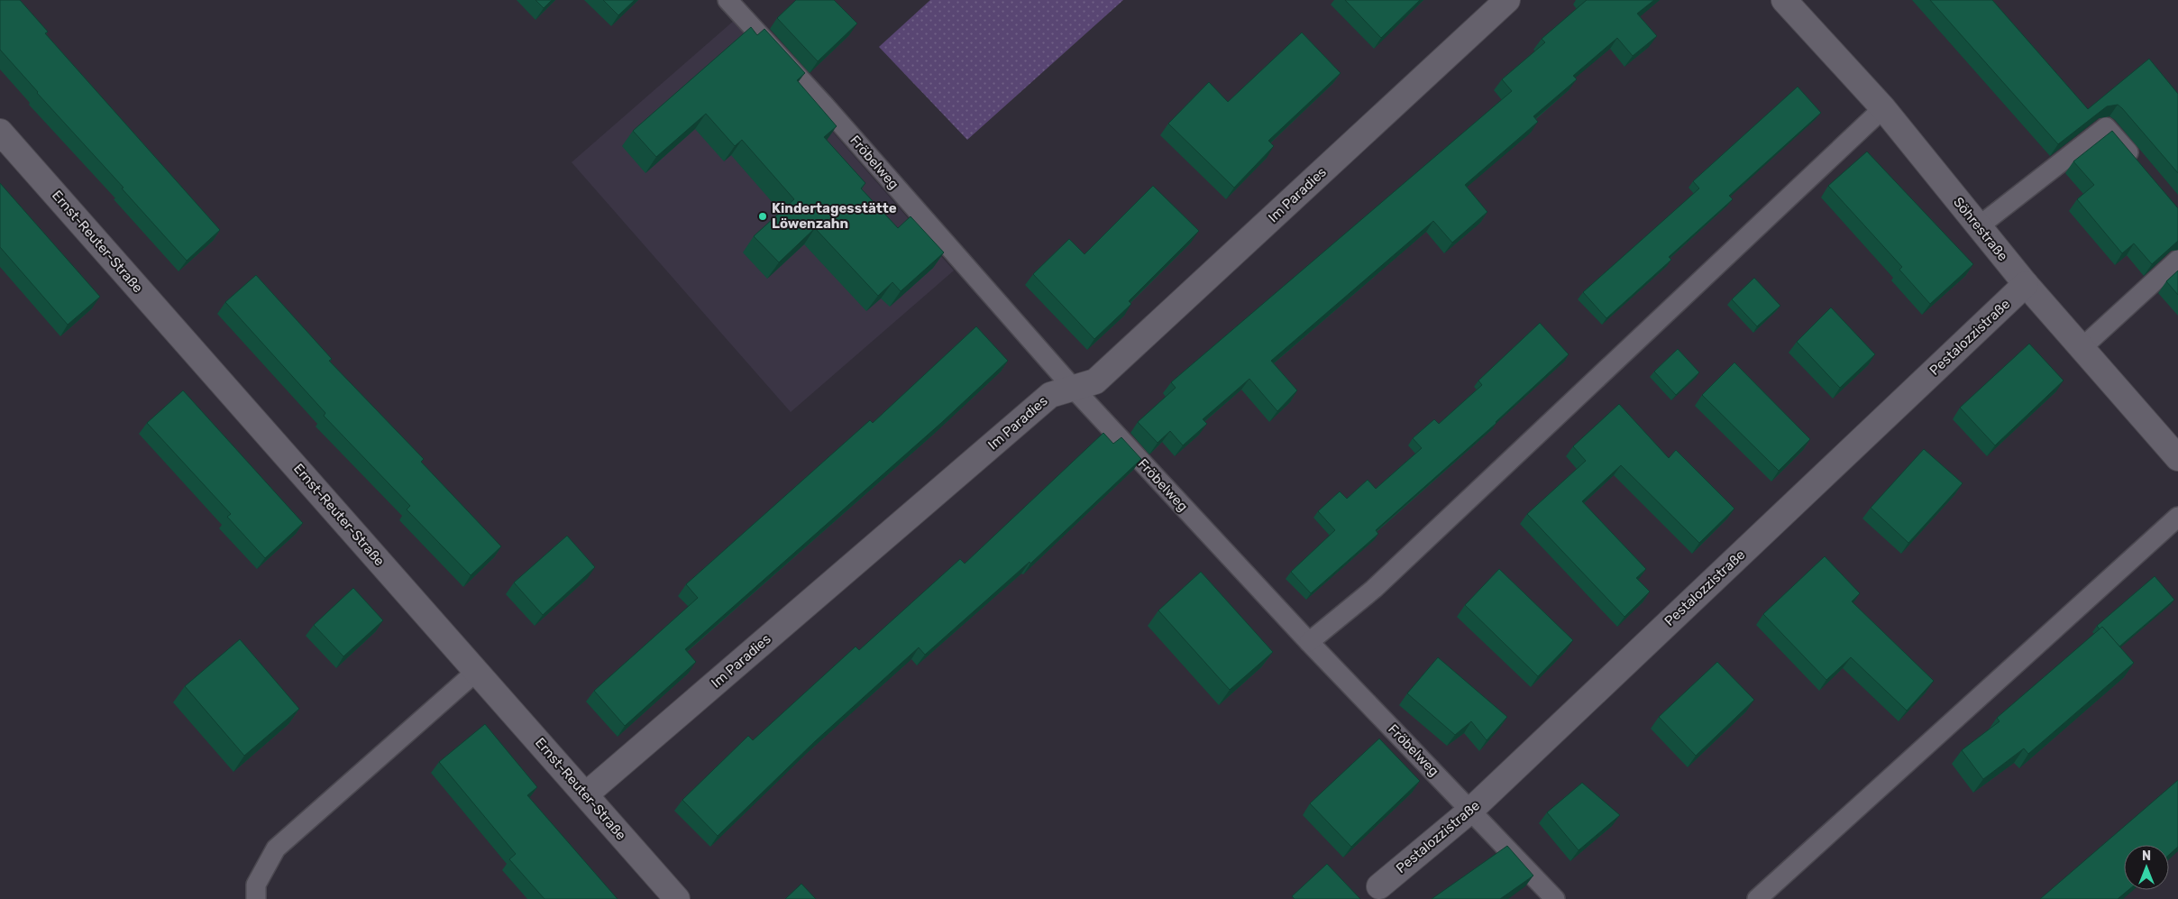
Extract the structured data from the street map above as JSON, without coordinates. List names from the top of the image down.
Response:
{
  "streets": {
    "street": [
      "Im Paradies",
      "Söhrestraße",
      "Ernst-Reuter-Straße",
      "Pestalozzistraße"
    ],
    "lane": ["Fröbelweg"]
  },
  "crossings": [
    ["Fröbelweg", "Im Paradies"],
    ["Fröbelweg", "Pestalozzistraße"],
    ["Im Paradies", "Ernst-Reuter-Straße"],
    ["Söhrestraße", "Pestalozzistraße"]
  ],
  "places": ["Kindertagesstätte Löwenzahn"],
  "north": "top"
}
